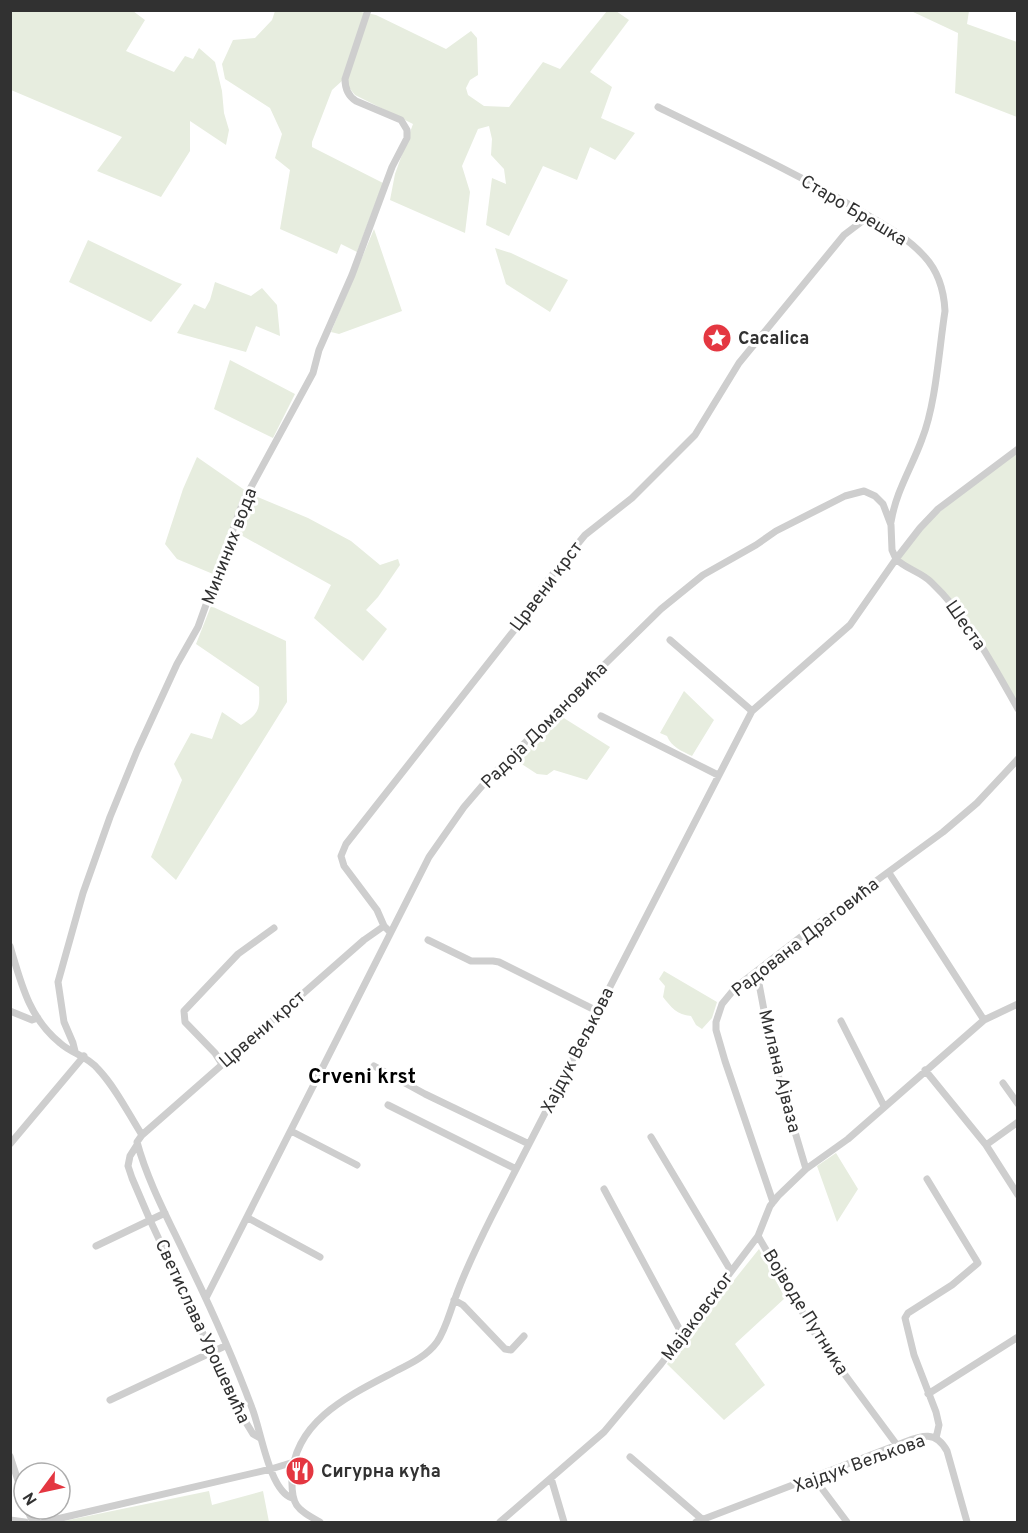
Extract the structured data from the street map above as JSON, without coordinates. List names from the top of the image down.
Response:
{
  "streets": {
    "street": [
      "Старо Брешка",
      "Мининих вода",
      "Црвени крст",
      "Шеста",
      "Радоја Домановића",
      "Радована Драговића",
      "Хајдук Вељкова",
      "Милана Ајваза",
      "Војводе Путника",
      "Мајаковског",
      "Светислава Урошевића"
    ]
  },
  "crossings": [
    ["Старо Брешка", "Црвени крст"],
    ["Старо Брешка", "Радоја Домановића"],
    ["Црвени крст", "Радоја Домановића"],
    ["Црвени крст", "Светислава Урошевића"],
    ["Шеста", "Радоја Домановића"],
    ["Шеста", "Хајдук Вељкова"],
    ["Радоја Домановића", "Хајдук Вељкова"],
    ["Радоја Домановића", "Светислава Урошевића"],
    ["Радована Драговића", "Милана Ајваза"],
    ["Радована Драговића", "Мајаковског"],
    ["Хајдук Вељкова", "Војводе Путника"],
    ["Хајдук Вељкова", "Светислава Урошевића"],
    ["Милана Ајваза", "Мајаковског"],
    ["Војводе Путника", "Мајаковског"]
  ],
  "districts": ["Crveni krst"],
  "places": {
    "place": ["Cacalica"],
    "restaurant": ["Сигурна кућа"]
  },
  "north": "bottom left"
}
